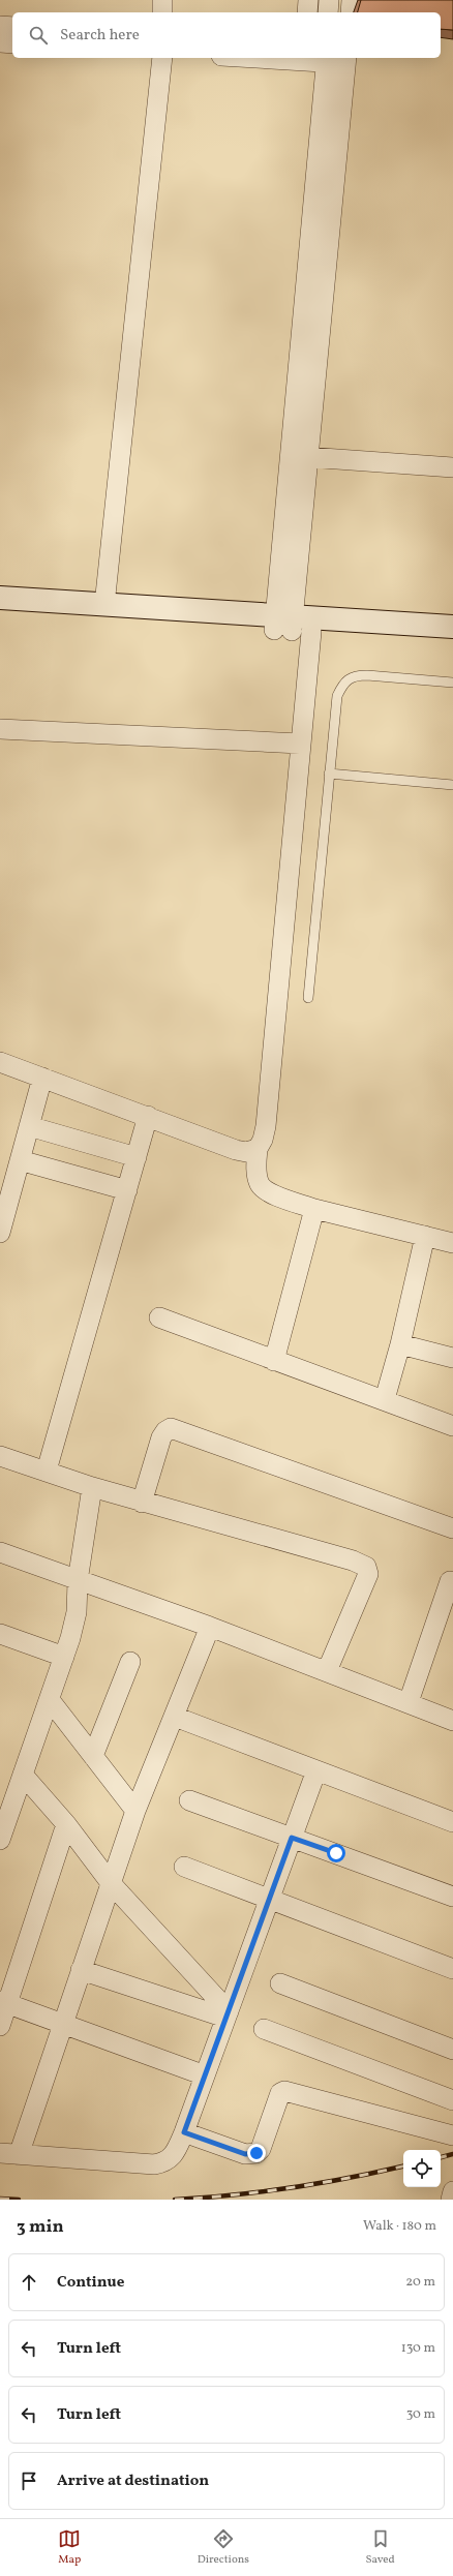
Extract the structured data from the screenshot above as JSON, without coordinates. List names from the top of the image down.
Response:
{
  "page": {
    "search": "Search here",
    "heading": ["3 min", "Walk · 180 m"],
    "list": [
      ["Continue", "20 m"],
      ["Turn left", "130 m"],
      ["Turn left", "30 m"],
      "Arrive at destination"
    ],
    "nav": ["Map", "Directions", "Saved"]
  }
}
